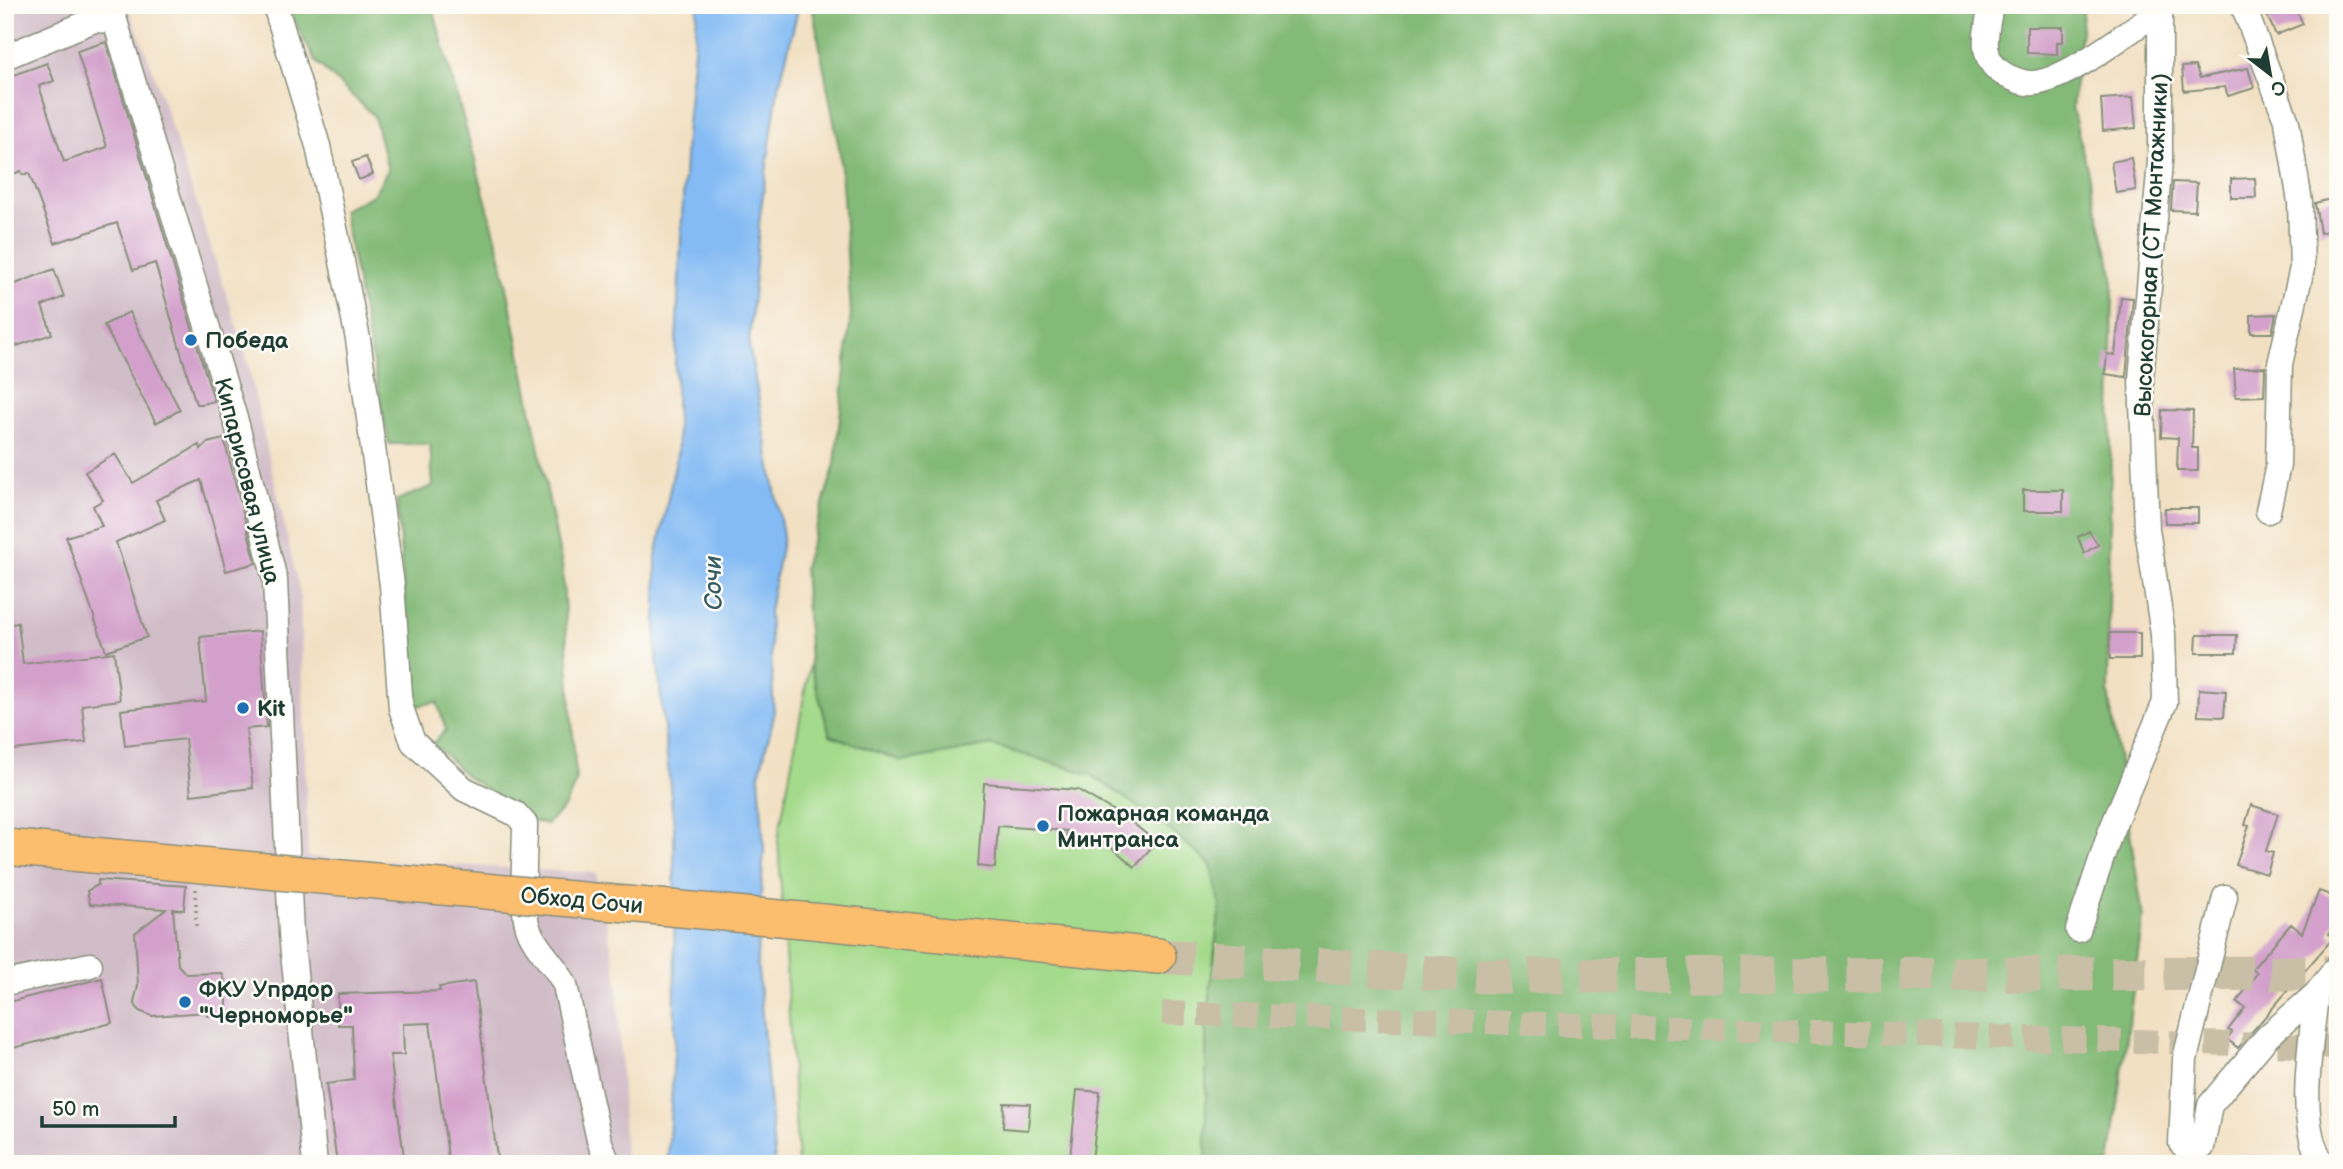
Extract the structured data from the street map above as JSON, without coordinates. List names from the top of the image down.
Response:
{
  "streets": {
    "highway": ["Обход Сочи"],
    "street": ["Высокогорная (СТ Монтажники)", "Кипарисовая улица"]
  },
  "water": ["Сочи"],
  "places": [
    "Победа",
    "Kit",
    "Пожарная команда Минтранса",
    "ФКУ Упрдор \"Черноморье\""
  ],
  "scale_bar": "50 m",
  "north": "bottom right"
}
